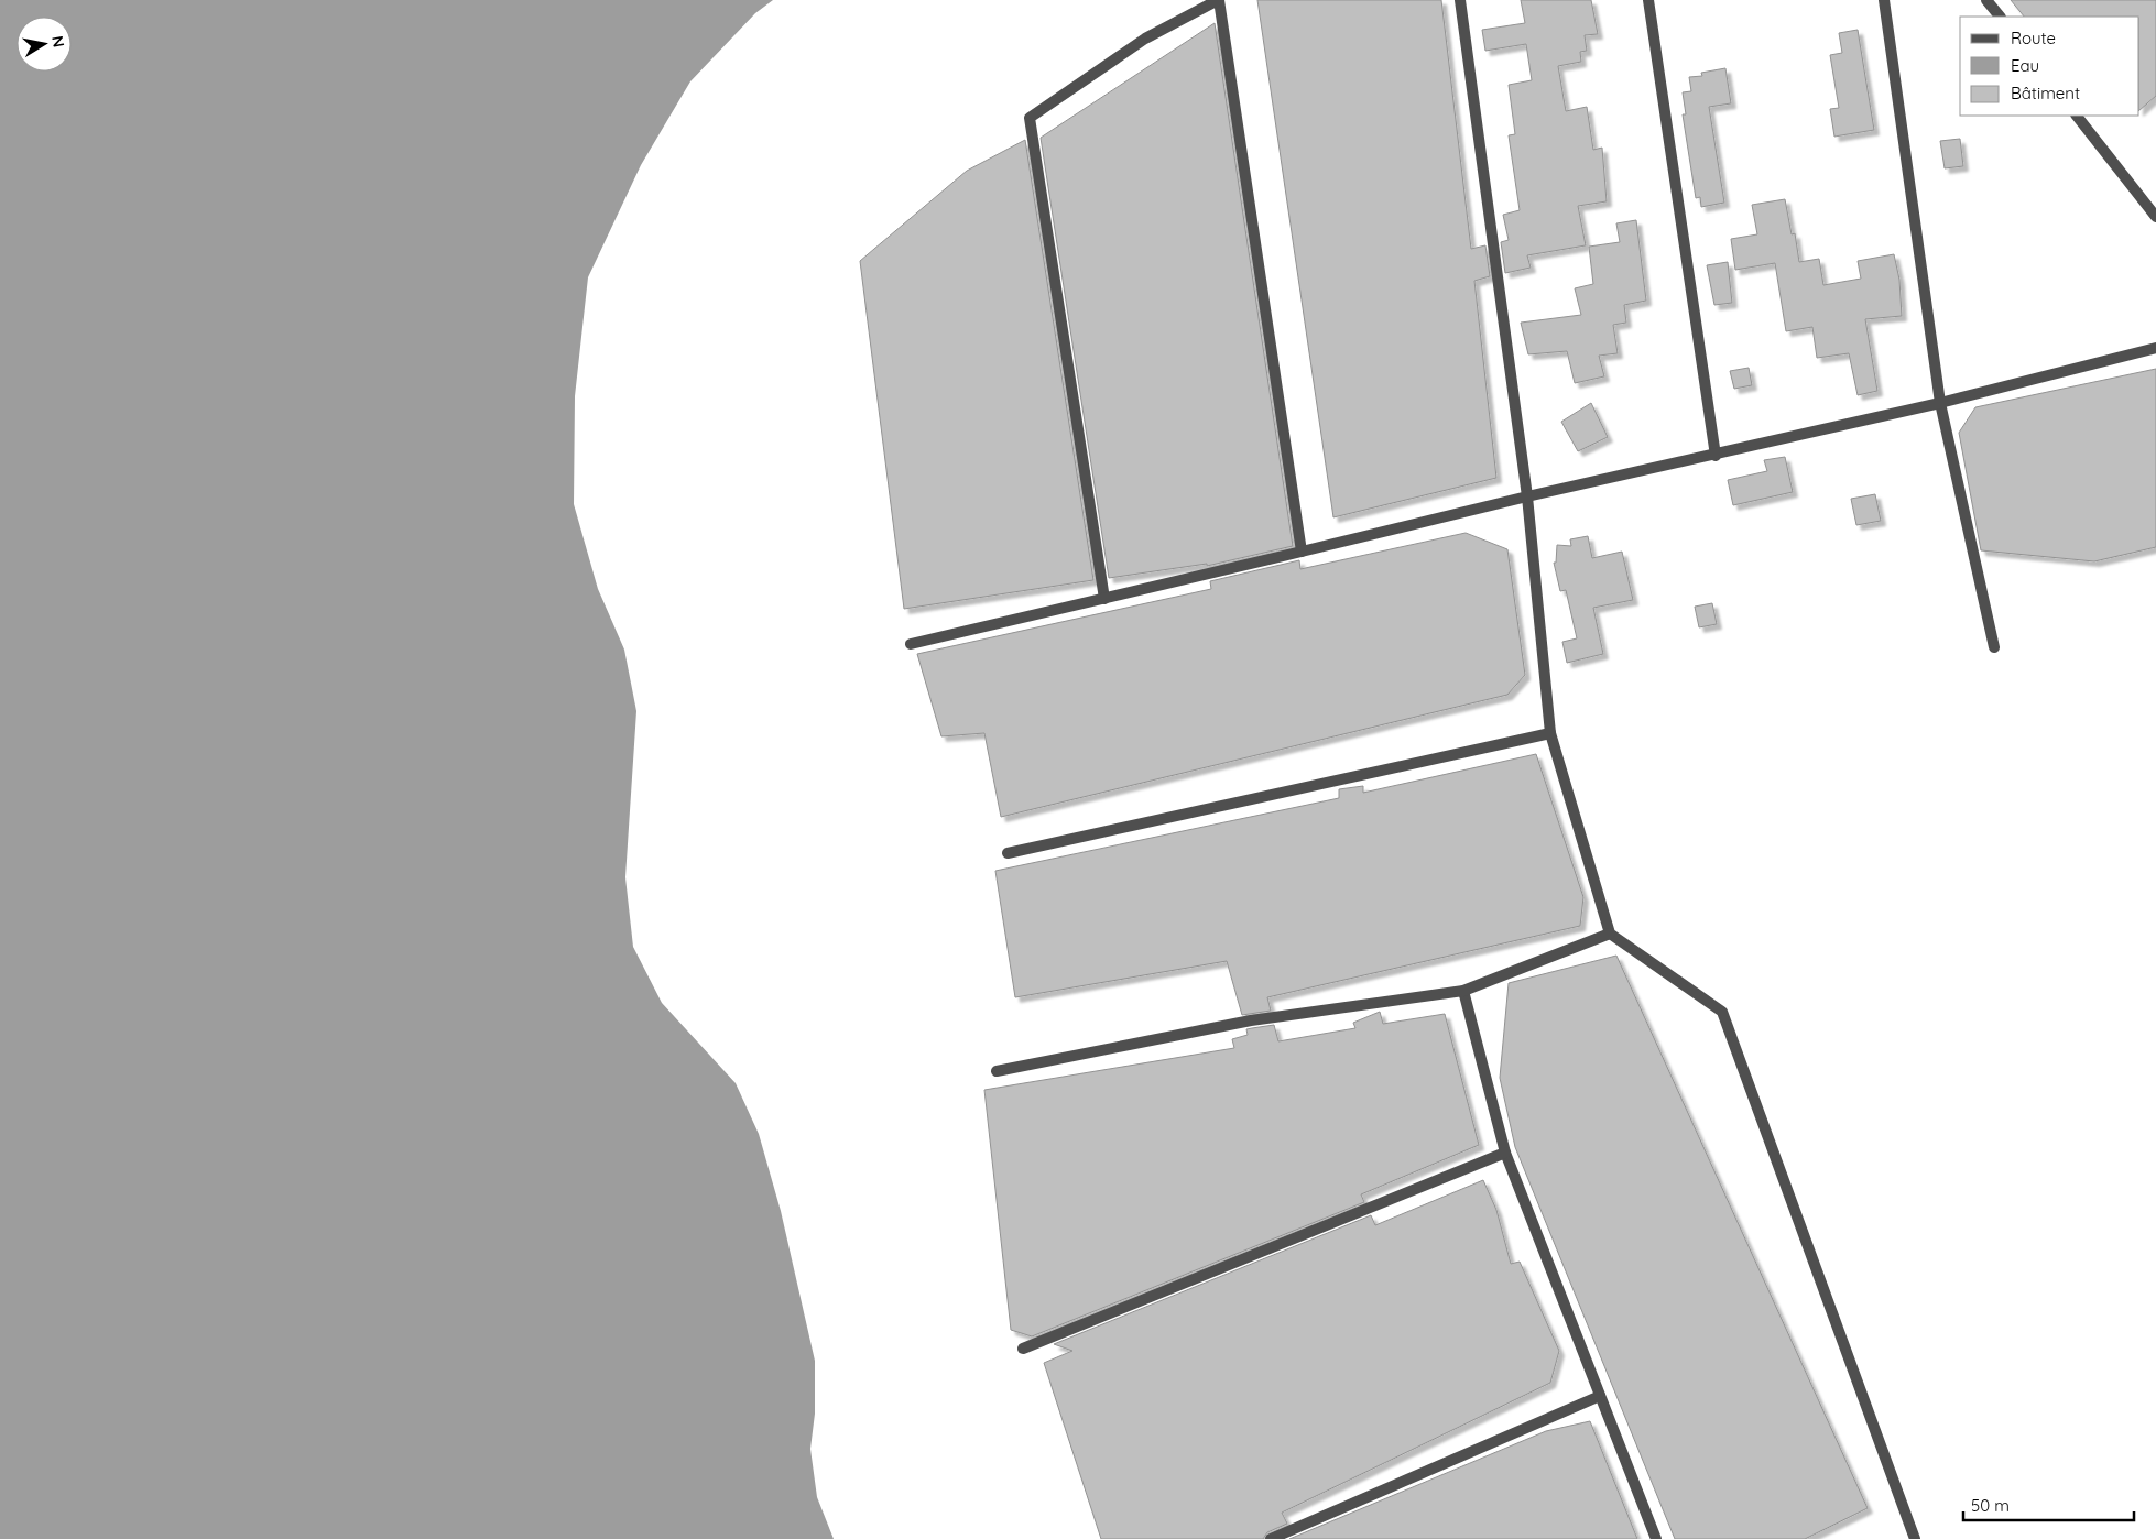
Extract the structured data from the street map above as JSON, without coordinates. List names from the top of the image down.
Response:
{
  "legend": ["Route", "Eau", "Bâtiment"],
  "scale_bar": "50 m",
  "north": "right"
}
